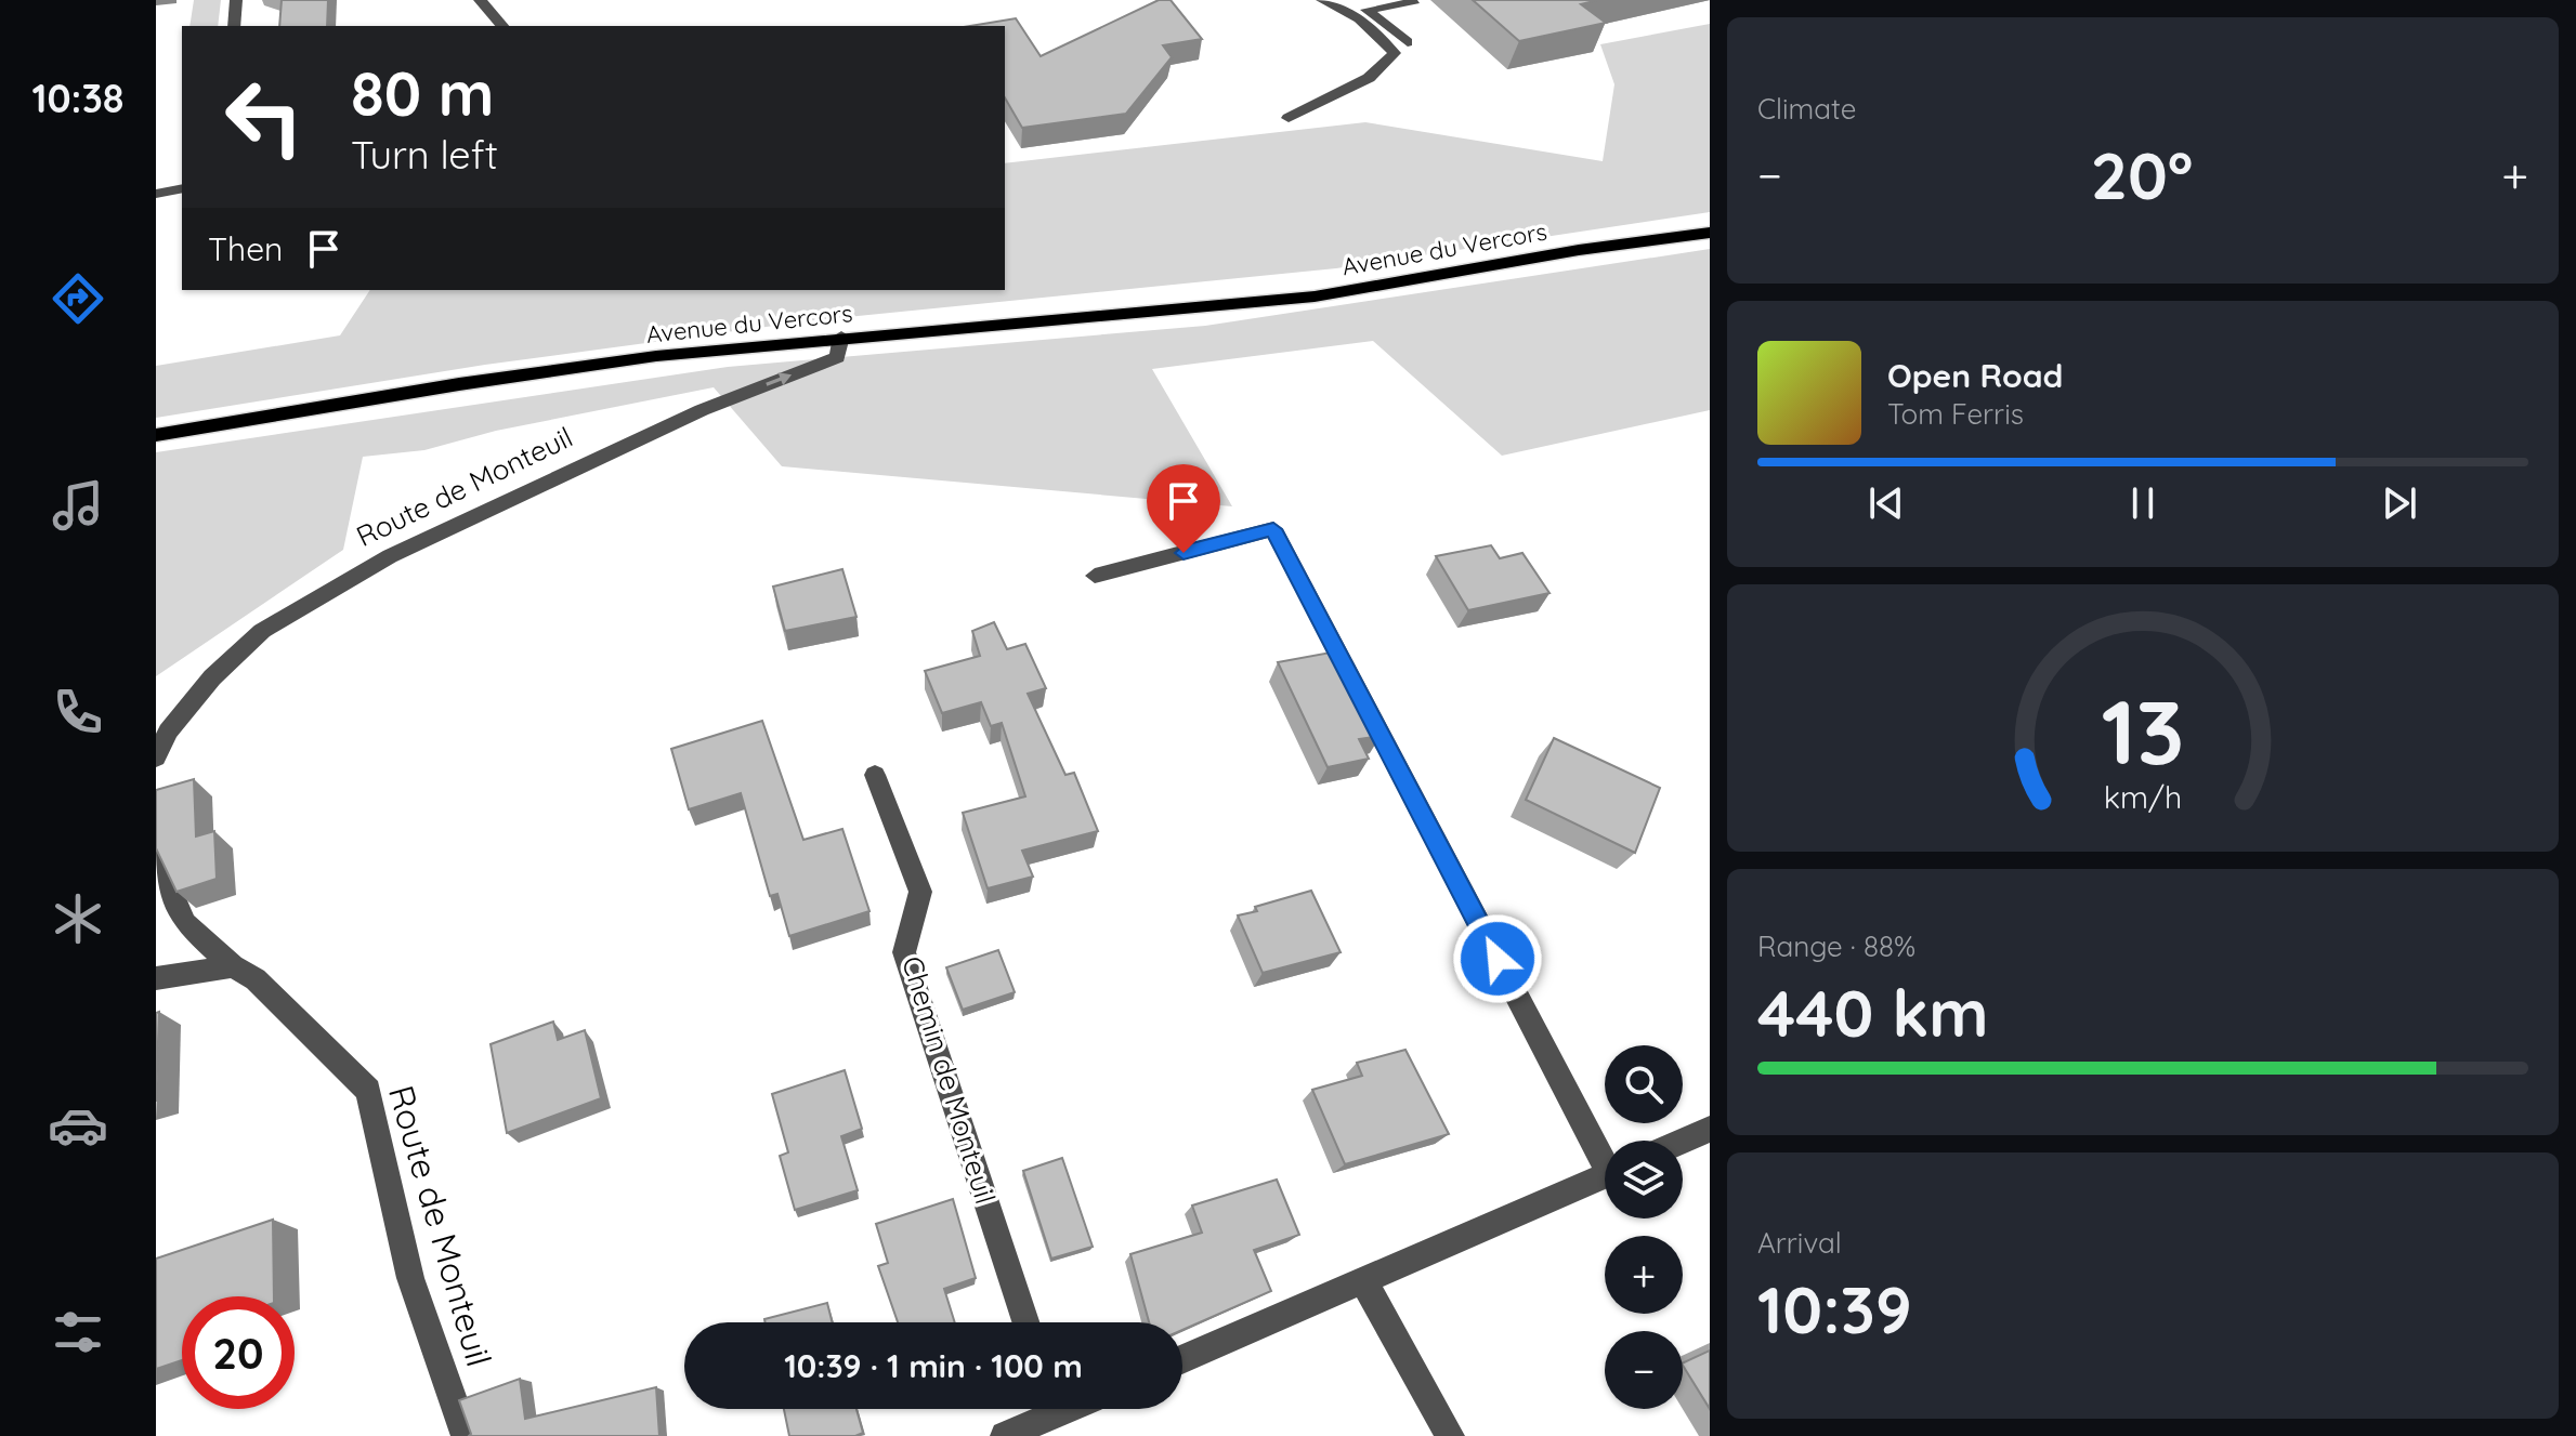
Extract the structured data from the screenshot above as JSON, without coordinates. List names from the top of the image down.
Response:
{
  "streets": {
    "main road": ["Avenue du Vercors"],
    "street": ["Route de Monteuil", "Chemin de Monteuil"]
  },
  "crossings": [
    ["Avenue du Vercors", "Route de Monteuil"]
  ],
  "one_way": ["Route de Monteuil"],
  "page": {
    "tabs": "10:38",
    "tile": [
      "Climate",
      ["Range · 88%", "440 km"],
      ["Arrival", "10:39"]
    ],
    "turn": ["80 m", "Turn left"],
    "heat": ["−", "20°", "+"],
    "then": "Then",
    "song": ["Open Road", "Tom Ferris"],
    "map_buttons": ["+", "−"],
    "limit": "20",
    "trip": "10:39 · 1 min · 100 m",
    "gauge": ["13", "km/h"]
  }
}
